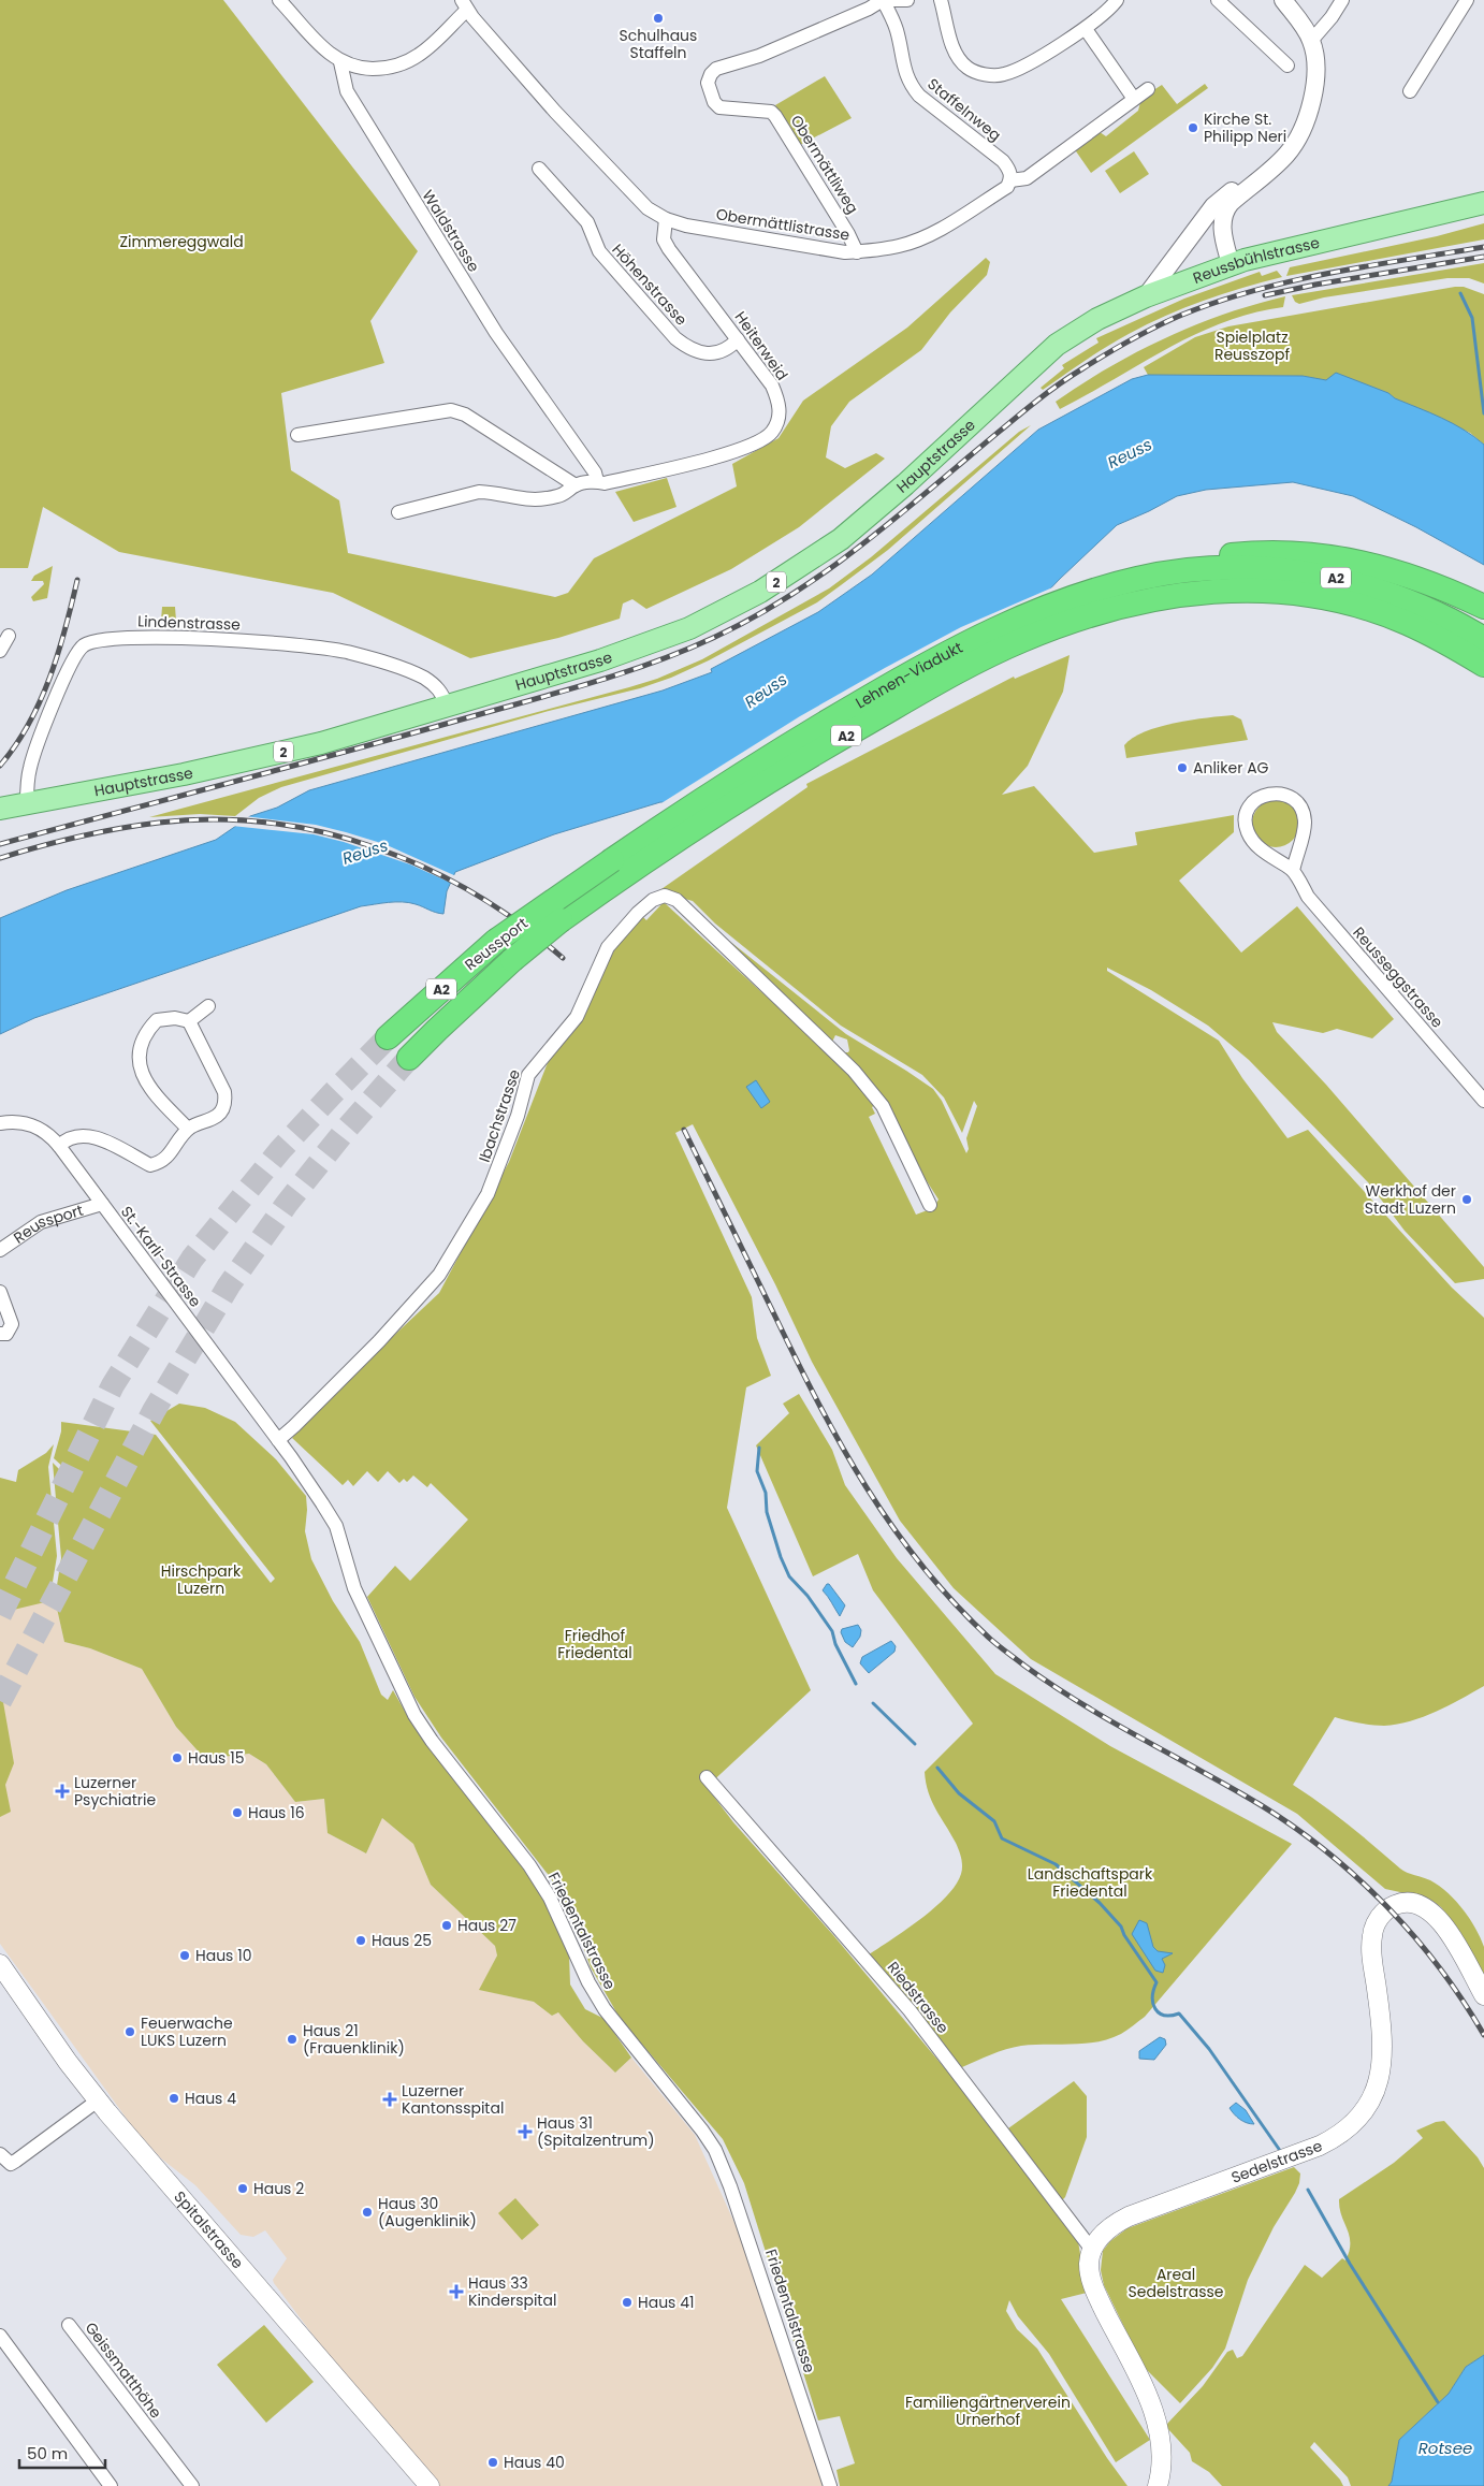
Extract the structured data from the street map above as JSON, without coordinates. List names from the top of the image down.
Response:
{
  "streets": {
    "highway": ["A2", "Lehnen-Viadukt", "Reussport"],
    "main road": [
      "Reussbühlstrasse",
      "Hauptstrasse",
      "2",
      "Sedelstrasse",
      "Spitalstrasse"
    ],
    "street": [
      "Staffelnweg",
      "Obermättliweg",
      "Obermättlistrasse",
      "Waldstrasse",
      "Höhenstrasse",
      "Heiterweid",
      "Lindenstrasse",
      "Reusseggstrasse",
      "Ibachstrasse",
      "St.-Karli-Strasse",
      "Friedentalstrasse",
      "Riedstrasse",
      "Geissmatthöhe"
    ]
  },
  "crossings": [
    ["Staffelnweg", "Obermättliweg"],
    ["Staffelnweg", "Obermättlistrasse"],
    ["Obermättliweg", "Obermättlistrasse"],
    ["Obermättlistrasse", "Heiterweid"],
    ["Waldstrasse", "Heiterweid"],
    ["Reussbühlstrasse", "Hauptstrasse"],
    ["Reussbühlstrasse", "2"],
    ["Höhenstrasse", "Heiterweid"],
    ["Hauptstrasse", "Lindenstrasse"],
    ["A2", "Lehnen-Viadukt"],
    ["Lehnen-Viadukt", "Reussport"],
    ["Reussport", "St.-Karli-Strasse"],
    ["Ibachstrasse", "St.-Karli-Strasse"],
    ["Ibachstrasse", "Friedentalstrasse"],
    ["St.-Karli-Strasse", "Friedentalstrasse"],
    ["Riedstrasse", "Sedelstrasse"]
  ],
  "water": ["Reuss", "Rotsee"],
  "parks": [
    "Zimmereggwald",
    "Spielplatz Reusszopf",
    "Hirschpark Luzern",
    "Friedhof Friedental",
    "Landschaftspark Friedental",
    "Areal Sedelstrasse",
    "Familiengärtnerverein Urnerhof"
  ],
  "places": {
    "other": [
      "Schulhaus Staffeln",
      "Kirche St. Philipp Neri",
      "Anliker AG",
      "Werkhof der Stadt Luzern",
      "Haus 15",
      "Haus 16",
      "Haus 27",
      "Haus 25",
      "Haus 10",
      "Feuerwache LUKS Luzern",
      "Haus 21 (Frauenklinik)",
      "Haus 4",
      "Haus 2",
      "Haus 30 (Augenklinik)",
      "Haus 41",
      "Haus 40"
    ],
    "health": [
      "Luzerner Psychiatrie",
      "Luzerner Kantonsspital",
      "Haus 31 (Spitalzentrum)",
      "Haus 33 Kinderspital"
    ]
  },
  "scale_bar": "50 m"
}
